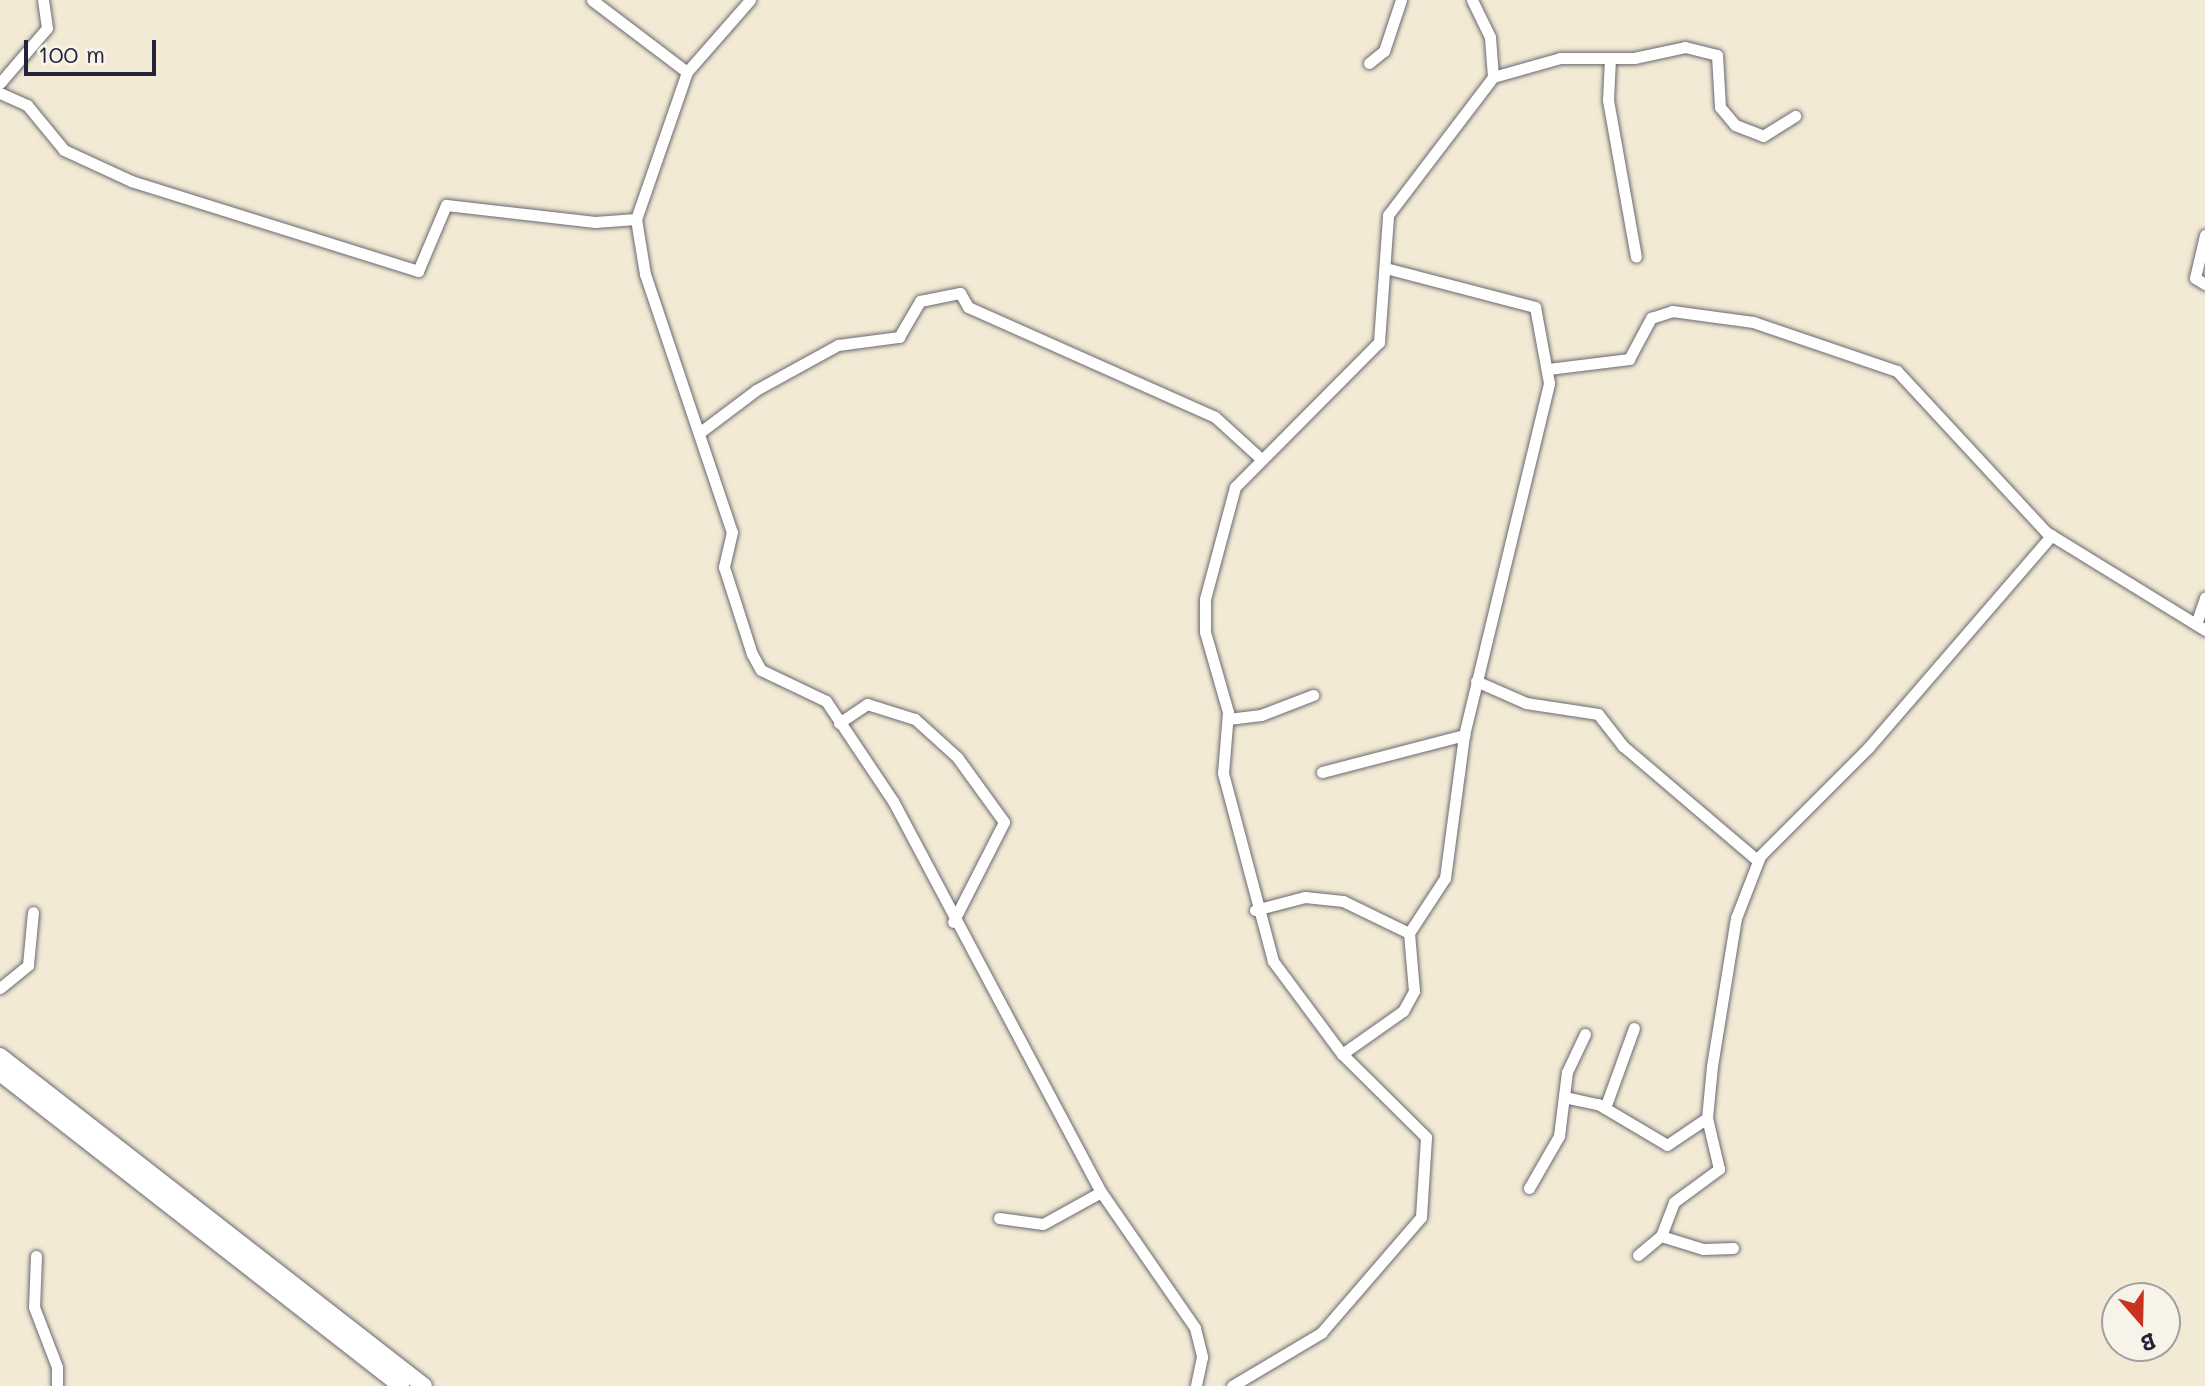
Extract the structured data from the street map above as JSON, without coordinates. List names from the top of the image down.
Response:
{
  "scale_bar": "100 m",
  "north": "bottom"
}
